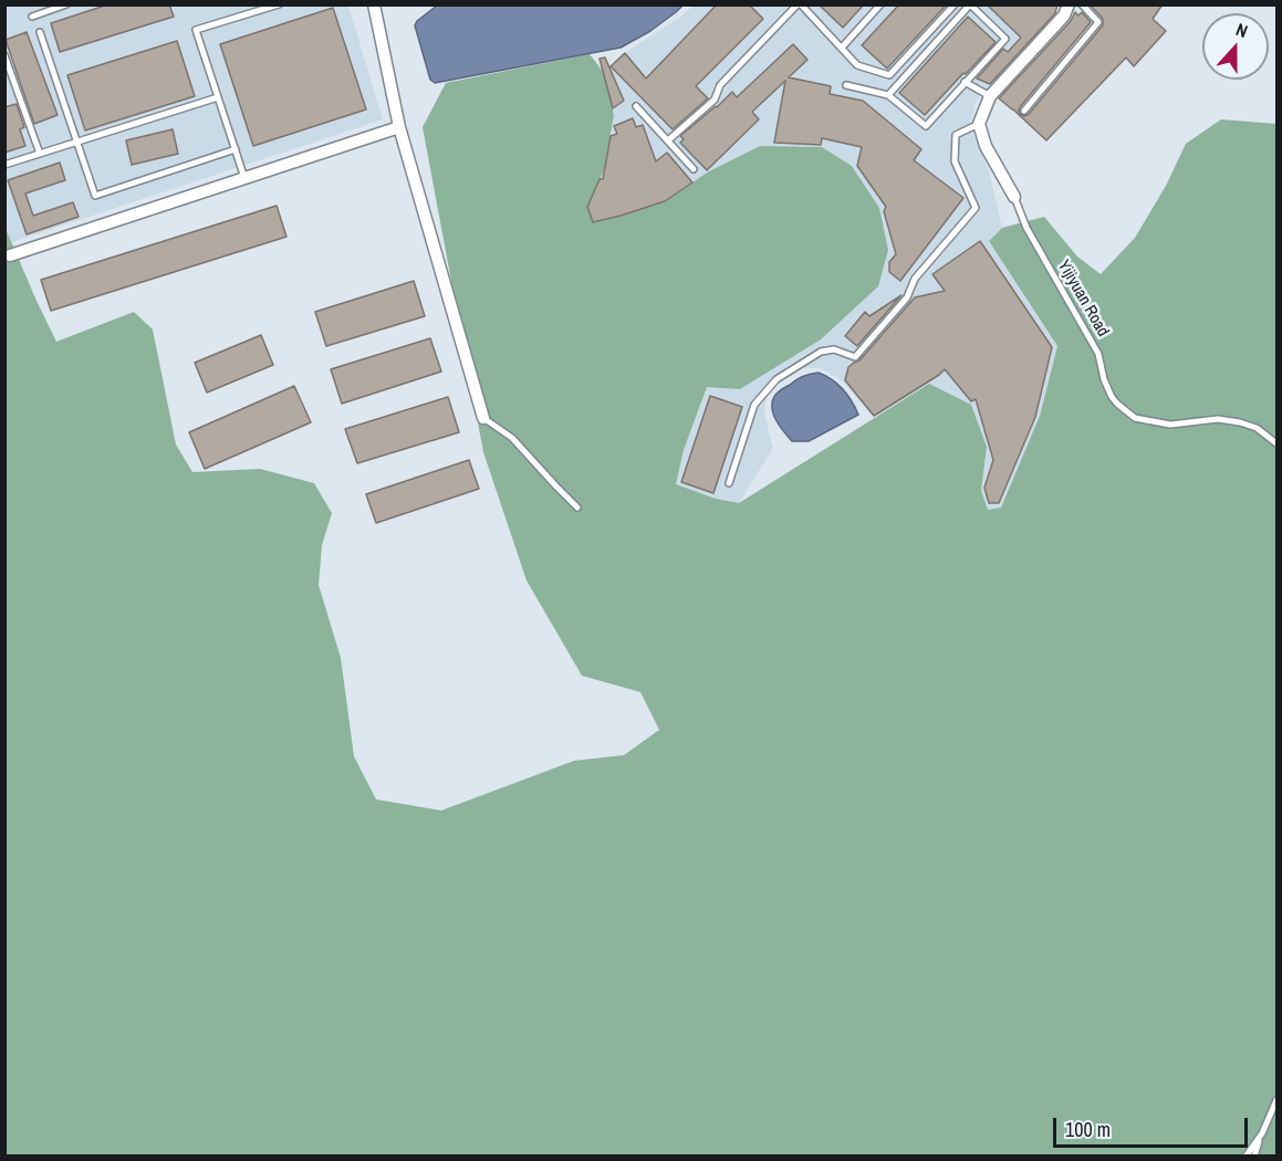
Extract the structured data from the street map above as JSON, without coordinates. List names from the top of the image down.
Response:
{
  "streets": {
    "lane": ["Yijiyuan Road"]
  },
  "scale_bar": "100 m",
  "north": "top"
}
